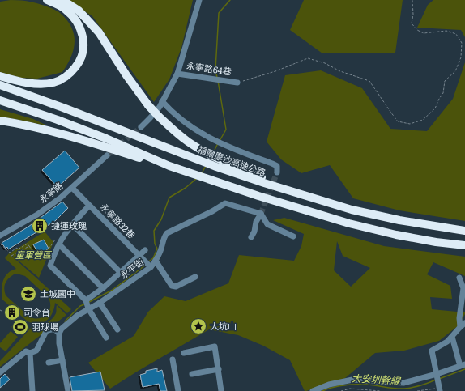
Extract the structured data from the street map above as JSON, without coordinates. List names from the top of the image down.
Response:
{
  "streets": {
    "highway": ["福爾摩沙高速公路"],
    "street": [
      "永寧路64巷",
      "永寧路",
      "永寧路32巷",
      "永平街"
    ]
  },
  "crossings": [
    ["永寧路", "永寧路32巷"],
    ["永寧路32巷", "永平街"]
  ],
  "water": ["大安圳幹線"],
  "parks": ["童軍營區"],
  "places": {
    "building": ["捷運玫瑰", "司令台"],
    "school or university": ["土城國中"],
    "place": ["大坑山"],
    "sports": ["羽球場"]
  }
}
